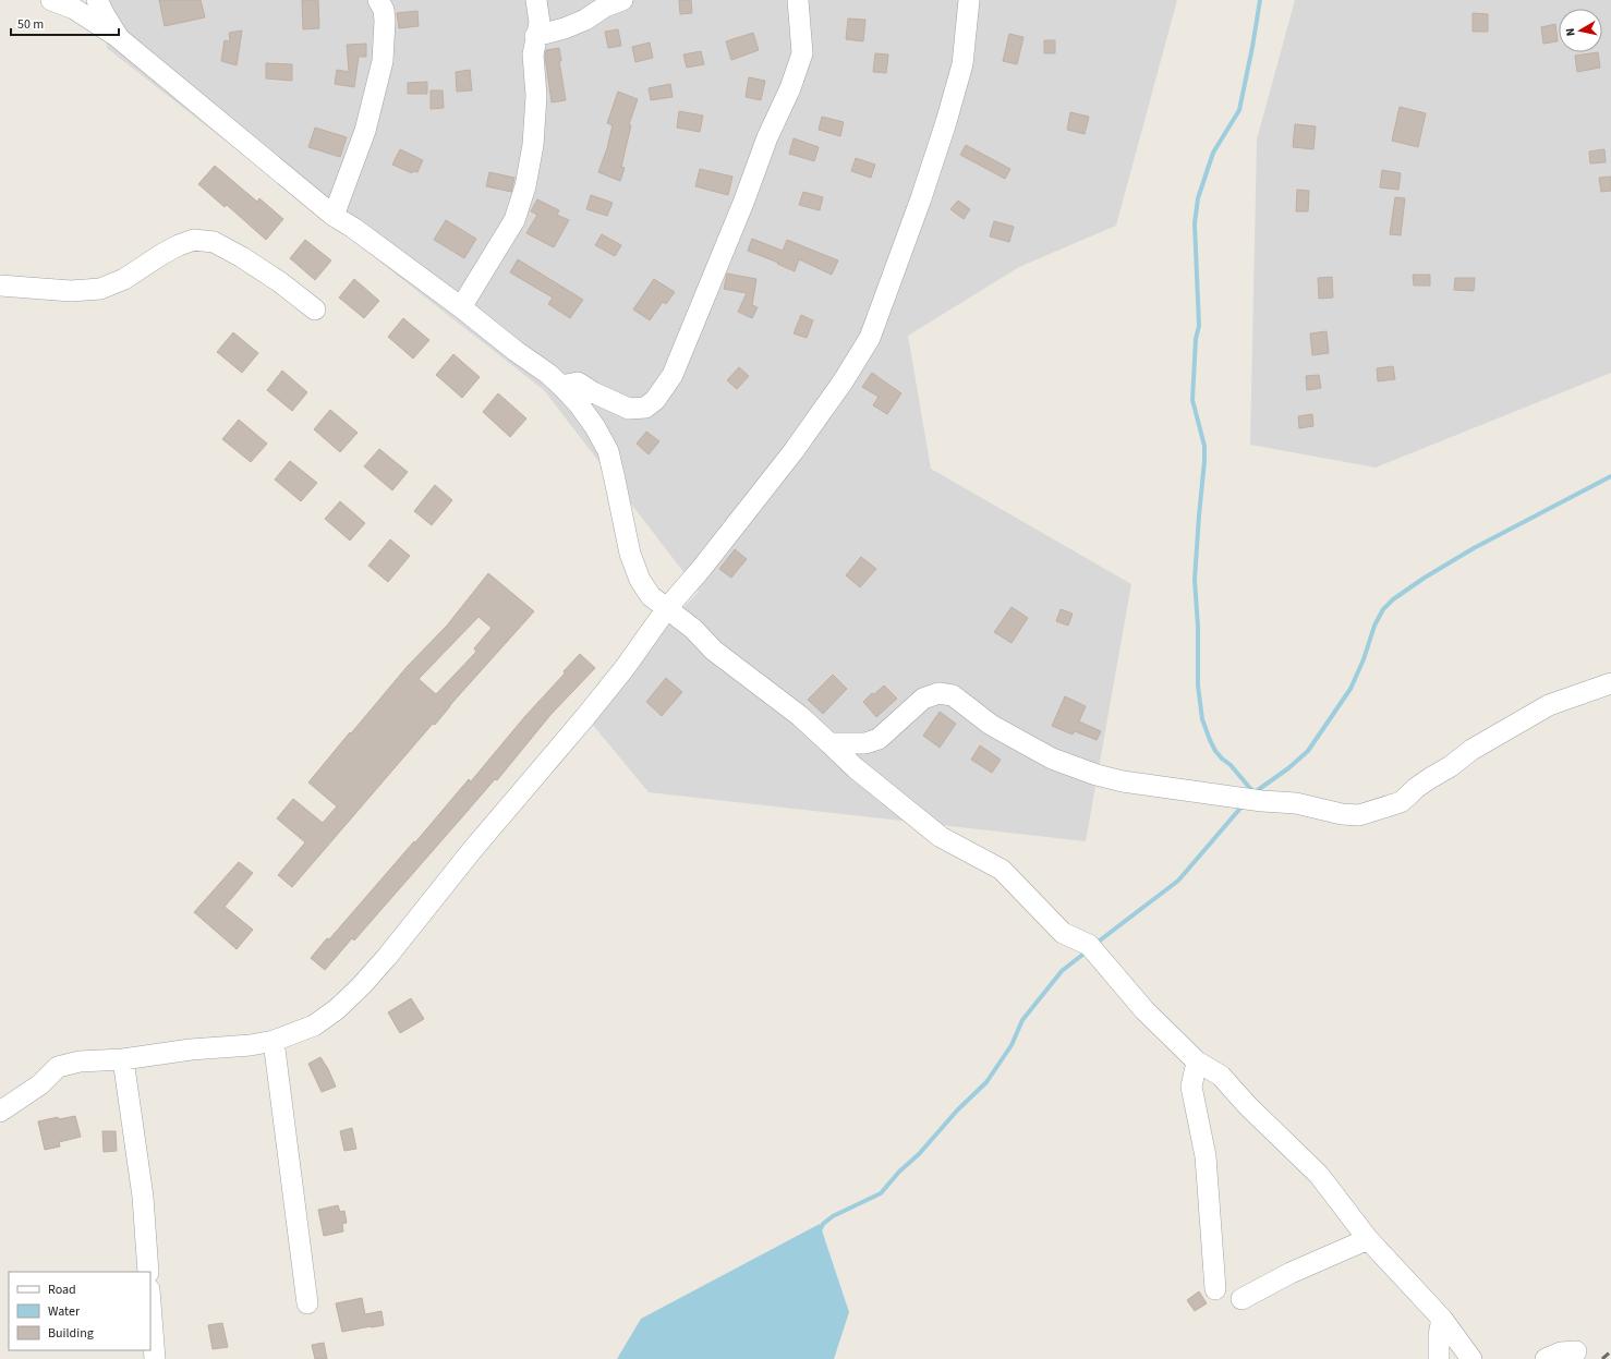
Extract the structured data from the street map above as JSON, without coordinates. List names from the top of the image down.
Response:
{
  "legend": ["Road", "Water", "Building"],
  "scale_bar": "50 m",
  "north": "left"
}
